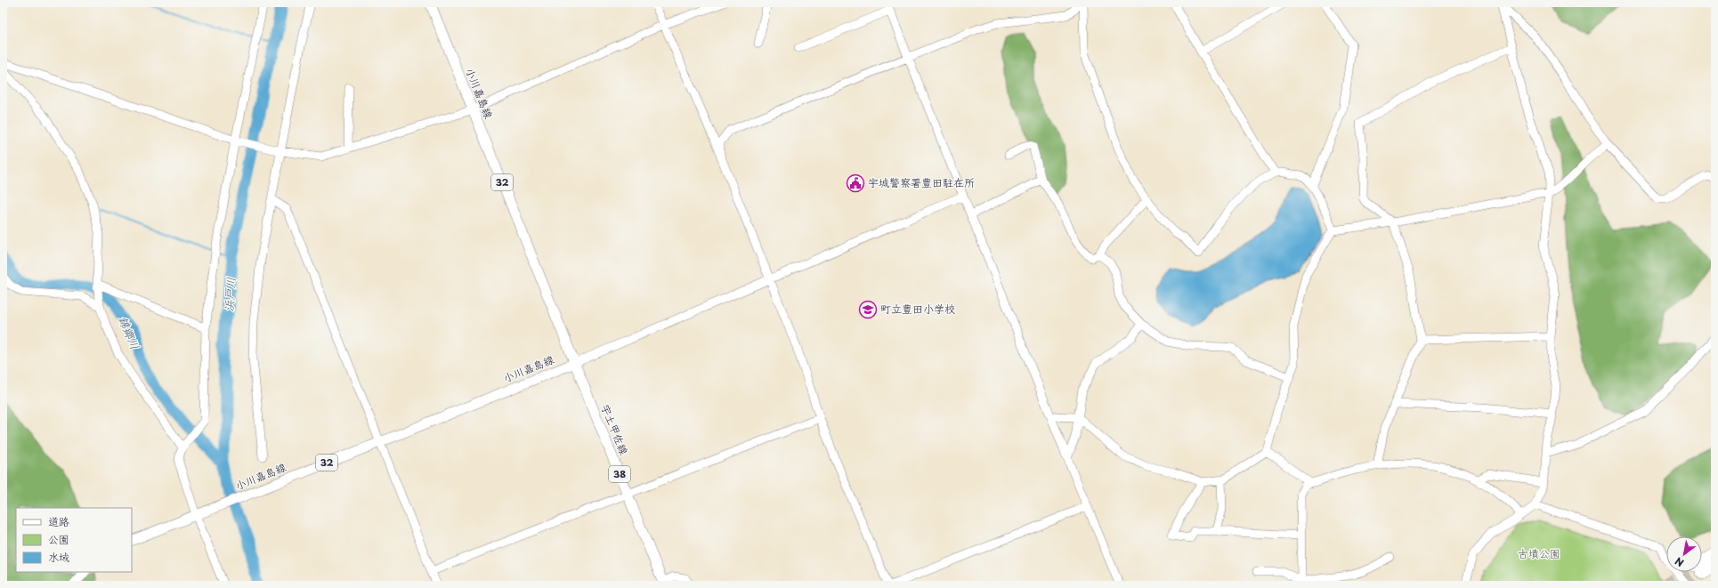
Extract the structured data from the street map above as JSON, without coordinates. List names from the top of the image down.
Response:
{
  "streets": {
    "main road": [
      "小川嘉島線",
      "32",
      "宇土甲佐線",
      "38"
    ]
  },
  "crossings": [
    ["小川嘉島線", "宇土甲佐線"]
  ],
  "water": ["浜戸川", "錦郷川"],
  "parks": ["古墳公園"],
  "places": {
    "public building": ["宇城警察署豊田駐在所"],
    "school or university": ["町立豊田小学校"]
  },
  "legend": ["道路", "公園", "水域"],
  "north": "bottom left"
}
